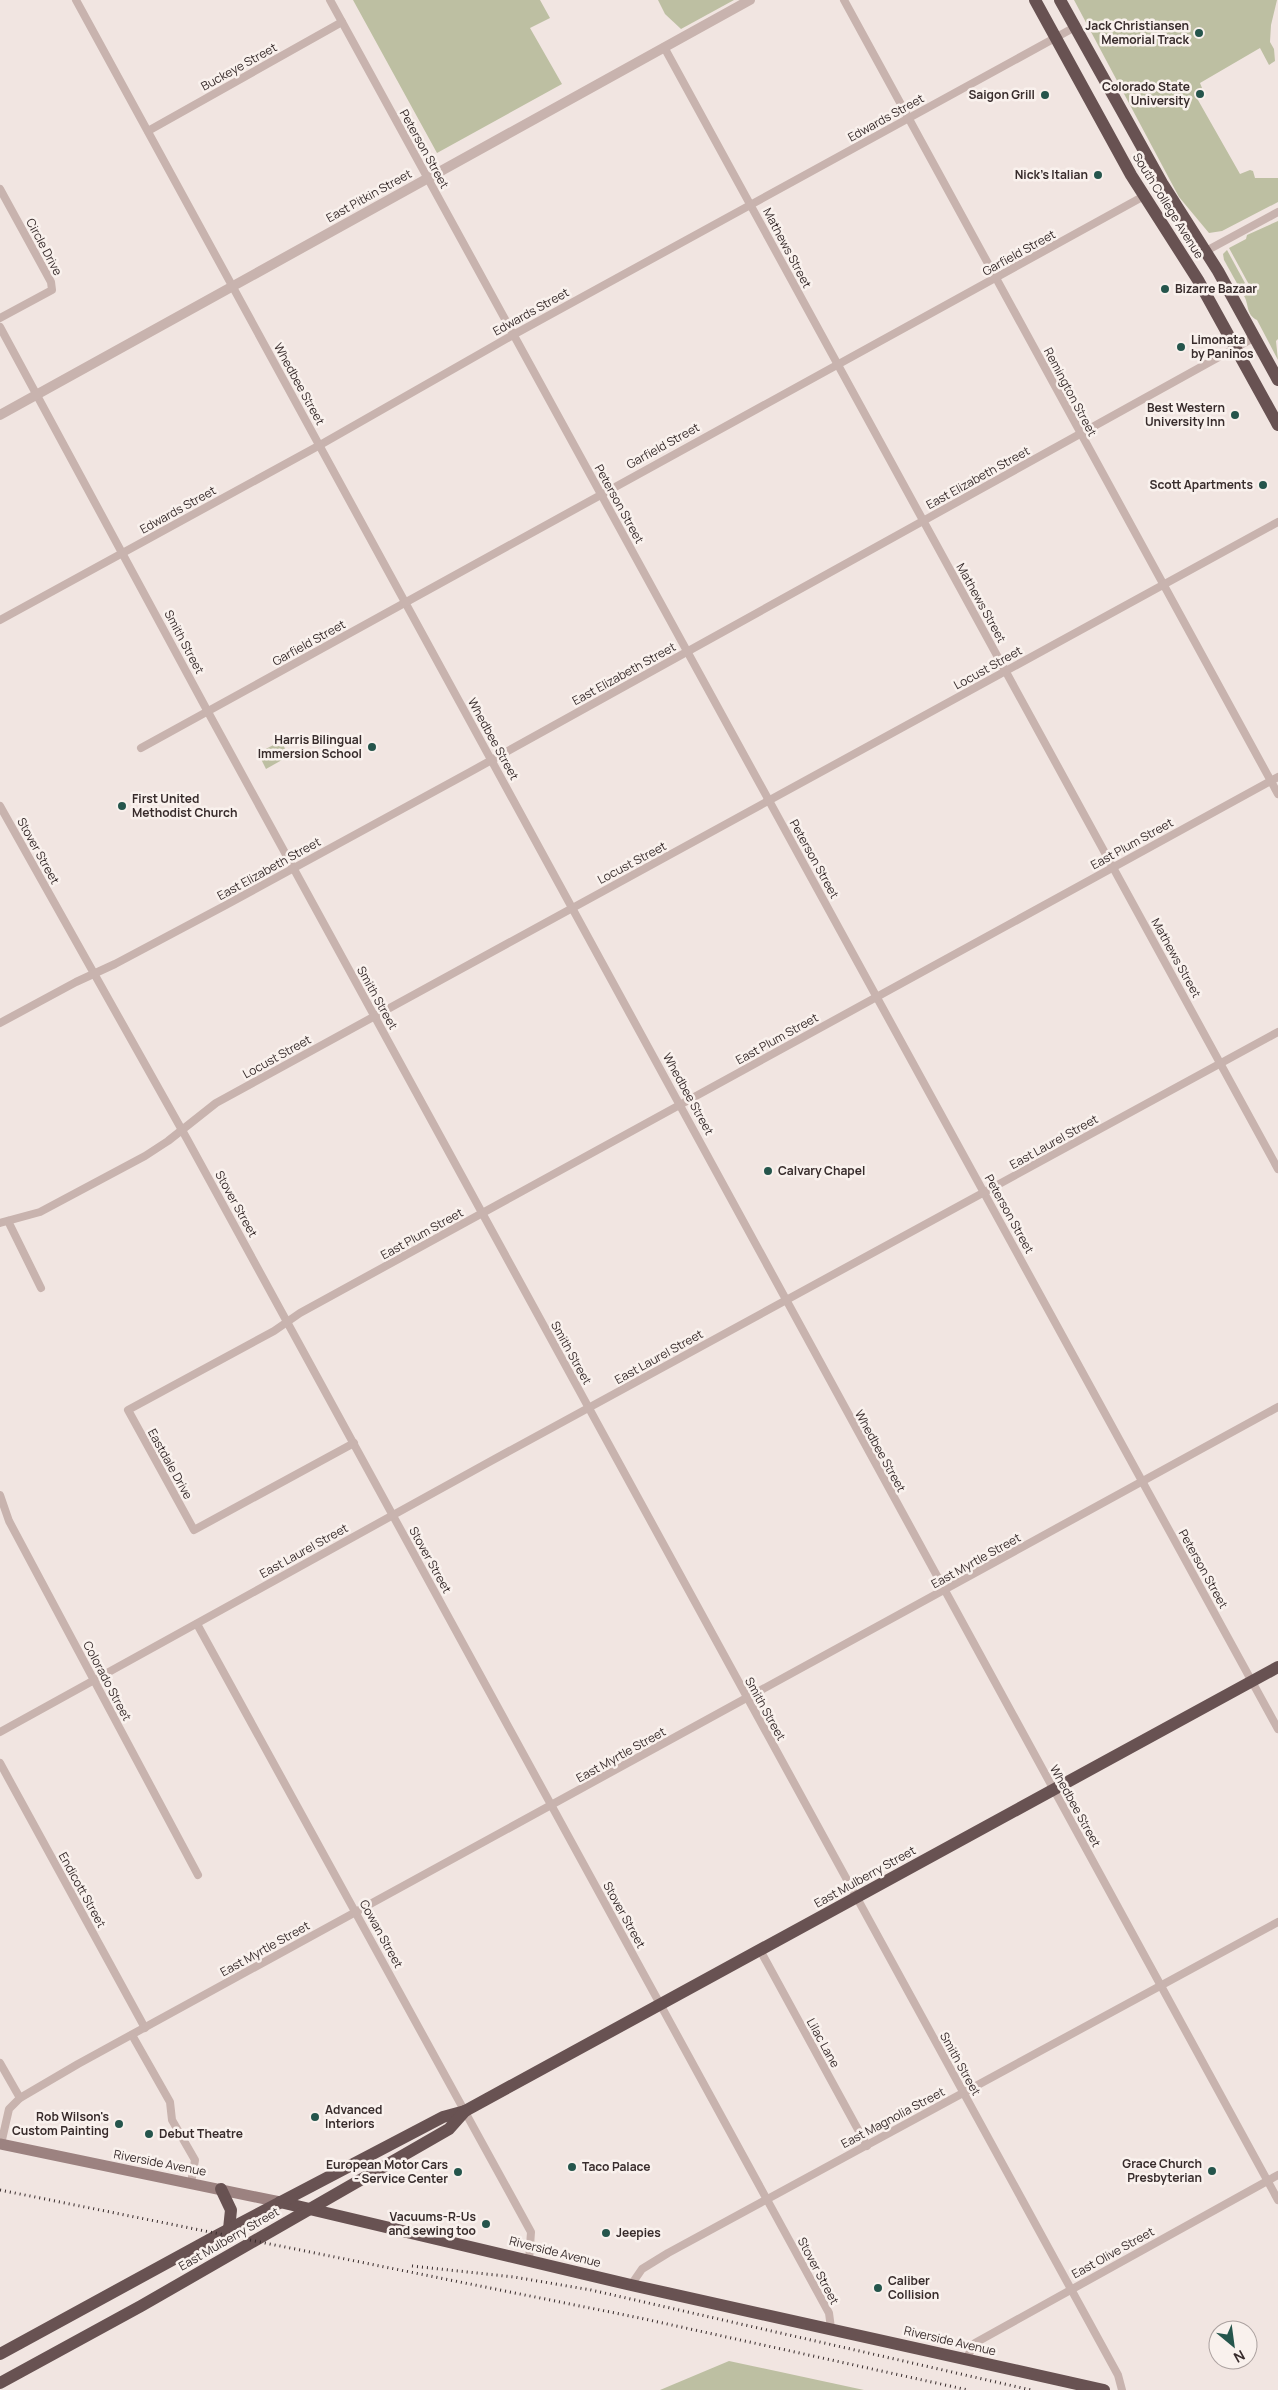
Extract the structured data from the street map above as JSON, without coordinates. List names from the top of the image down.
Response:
{
  "streets": {
    "highway": ["South College Avenue", "East Mulberry Street", "Riverside Avenue"],
    "street": [
      "Buckeye Street",
      "Edwards Street",
      "Peterson Street",
      "East Pitkin Street",
      "Circle Drive",
      "Mathews Street",
      "Garfield Street",
      "Whedbee Street",
      "Remington Street",
      "East Elizabeth Street",
      "Smith Street",
      "Locust Street",
      "East Plum Street",
      "Stover Street",
      "East Laurel Street",
      "Eastdale Drive",
      "East Myrtle Street",
      "Colorado Street",
      "Endicott Street",
      "Cowan Street",
      "Lilac Lane",
      "East Magnolia Street",
      "East Olive Street"
    ]
  },
  "crossings": [
    ["Buckeye Street", "Peterson Street"],
    ["Buckeye Street", "Whedbee Street"],
    ["Edwards Street", "Peterson Street"],
    ["Edwards Street", "South College Avenue"],
    ["Edwards Street", "Mathews Street"],
    ["Edwards Street", "Whedbee Street"],
    ["Edwards Street", "Remington Street"],
    ["Edwards Street", "Smith Street"],
    ["Peterson Street", "East Pitkin Street"],
    ["Peterson Street", "Garfield Street"],
    ["Peterson Street", "East Elizabeth Street"],
    ["Peterson Street", "Locust Street"],
    ["Peterson Street", "East Plum Street"],
    ["Peterson Street", "East Laurel Street"],
    ["Peterson Street", "East Myrtle Street"],
    ["Peterson Street", "East Mulberry Street"],
    ["East Pitkin Street", "Mathews Street"],
    ["East Pitkin Street", "Whedbee Street"],
    ["East Pitkin Street", "Smith Street"],
    ["South College Avenue", "Garfield Street"],
    ["South College Avenue", "East Elizabeth Street"],
    ["Mathews Street", "Garfield Street"],
    ["Mathews Street", "East Elizabeth Street"],
    ["Mathews Street", "Locust Street"],
    ["Mathews Street", "East Plum Street"],
    ["Mathews Street", "East Laurel Street"],
    ["Garfield Street", "Whedbee Street"],
    ["Garfield Street", "Remington Street"],
    ["Garfield Street", "Smith Street"],
    ["Whedbee Street", "East Elizabeth Street"],
    ["Whedbee Street", "Locust Street"],
    ["Whedbee Street", "East Plum Street"],
    ["Whedbee Street", "East Laurel Street"],
    ["Whedbee Street", "East Myrtle Street"],
    ["Whedbee Street", "East Mulberry Street"],
    ["Whedbee Street", "East Magnolia Street"],
    ["Whedbee Street", "East Olive Street"],
    ["Remington Street", "East Elizabeth Street"],
    ["Remington Street", "Locust Street"],
    ["Remington Street", "East Plum Street"],
    ["East Elizabeth Street", "Smith Street"],
    ["East Elizabeth Street", "Stover Street"],
    ["Smith Street", "Locust Street"],
    ["Smith Street", "East Plum Street"],
    ["Smith Street", "East Laurel Street"],
    ["Smith Street", "East Myrtle Street"],
    ["Smith Street", "East Mulberry Street"],
    ["Smith Street", "East Magnolia Street"],
    ["Smith Street", "East Olive Street"],
    ["Locust Street", "Stover Street"],
    ["East Plum Street", "Stover Street"],
    ["East Plum Street", "Eastdale Drive"],
    ["Stover Street", "East Laurel Street"],
    ["Stover Street", "Eastdale Drive"],
    ["Stover Street", "East Myrtle Street"],
    ["Stover Street", "East Mulberry Street"],
    ["Stover Street", "East Magnolia Street"],
    ["Stover Street", "Riverside Avenue"],
    ["East Laurel Street", "Colorado Street"],
    ["East Laurel Street", "Cowan Street"],
    ["East Myrtle Street", "Endicott Street"],
    ["East Myrtle Street", "Cowan Street"],
    ["East Myrtle Street", "Riverside Avenue"],
    ["East Mulberry Street", "Cowan Street"],
    ["East Mulberry Street", "Lilac Lane"],
    ["East Mulberry Street", "Riverside Avenue"],
    ["Cowan Street", "Riverside Avenue"],
    ["Lilac Lane", "East Magnolia Street"],
    ["East Magnolia Street", "Riverside Avenue"],
    ["Riverside Avenue", "East Olive Street"]
  ],
  "places": [
    "Jack Christiansen Memorial Track",
    "Colorado State University",
    "Saigon Grill",
    "Nick's Italian",
    "Bizarre Bazaar",
    "Limonata by Paninos",
    "Best Western University Inn",
    "Scott Apartments",
    "Harris Bilingual Immersion School",
    "First United Methodist Church",
    "Calvary Chapel",
    "Advanced Interiors",
    "Rob Wilson's Custom Painting",
    "Debut Theatre",
    "Taco Palace",
    "Grace Church Presbyterian",
    "European Motor Cars - Service Center",
    "Vacuums-R-Us and sewing too",
    "Jeepies",
    "Caliber Collision"
  ],
  "north": "bottom right"
}
